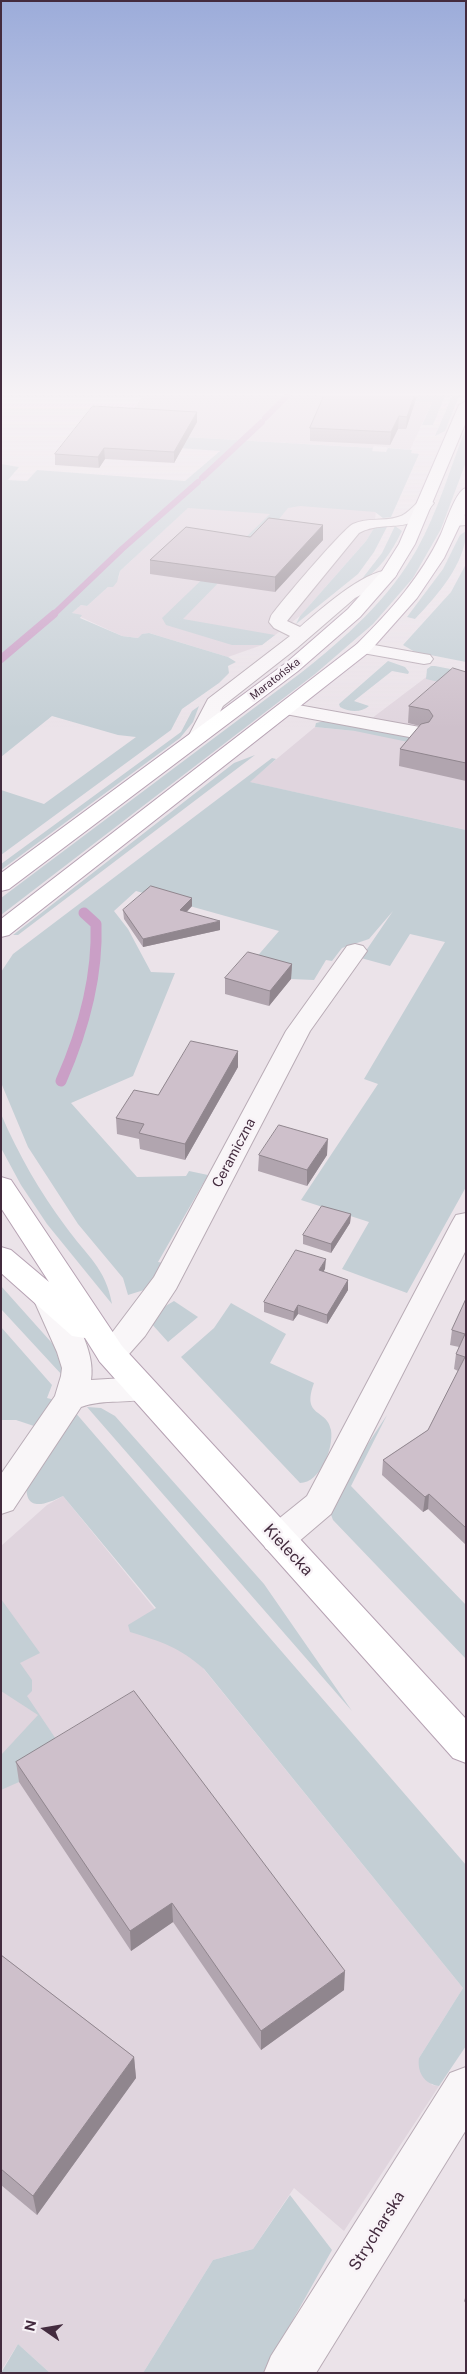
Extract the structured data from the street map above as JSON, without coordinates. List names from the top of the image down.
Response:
{
  "streets": {
    "main road": ["Maratońska", "Kielecka"],
    "lane": ["Ceramiczna", "Strycharska"]
  },
  "crossings": [
    ["Ceramiczna", "Kielecka"]
  ],
  "north": "left"
}
